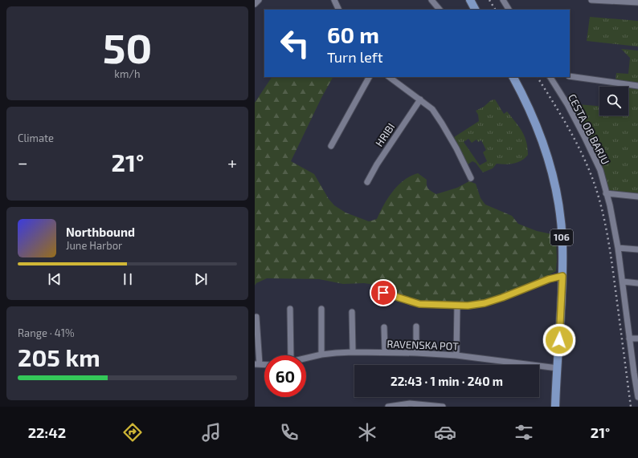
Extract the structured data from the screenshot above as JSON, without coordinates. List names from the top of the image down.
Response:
{
  "streets": {
    "main road": ["106"],
    "street": ["CESTA OB BARJU", "HRIBI", "RAVENSKA POT"]
  },
  "crossings": [
    ["106", "RAVENSKA POT"]
  ],
  "page": {
    "tile": [
      ["50", "km/h"],
      "Climate",
      ["Range · 41%", "205 km"]
    ],
    "turn": ["60 m", "Turn left"],
    "heat": ["−", "21°", "+"],
    "song": ["Northbound", "June Harbor"],
    "limit": "60",
    "trip": "22:43 · 1 min · 240 m",
    "tabs": ["22:42", "21°"]
  }
}
